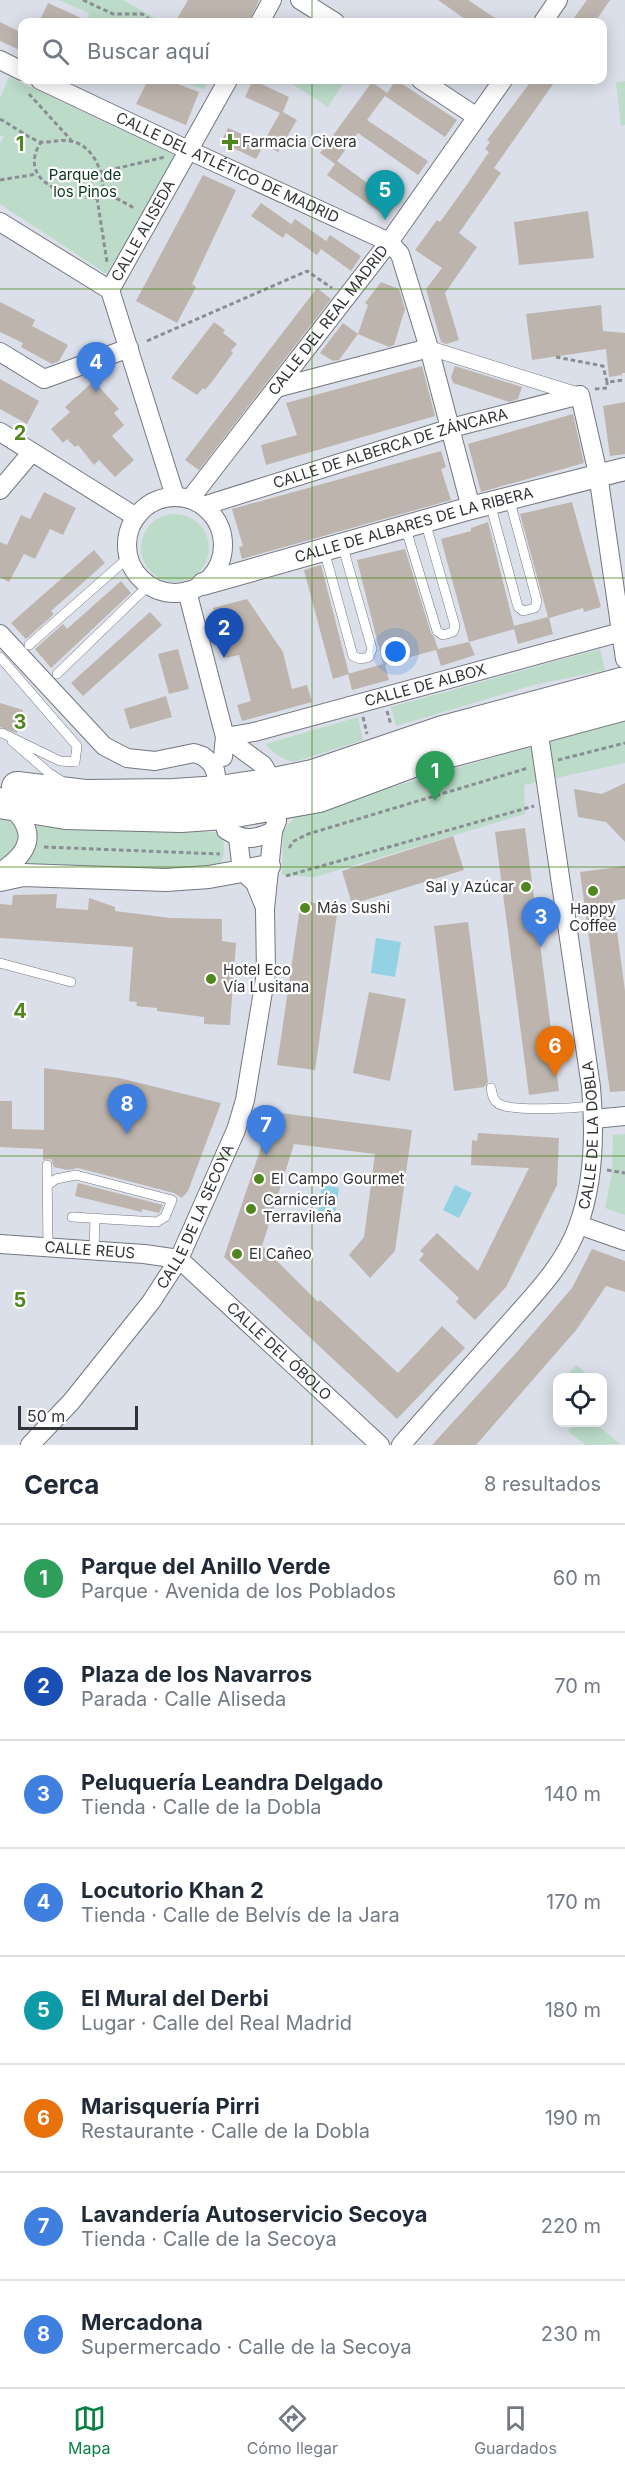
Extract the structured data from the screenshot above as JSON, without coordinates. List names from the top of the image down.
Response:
{
  "streets": {
    "street": [
      "CALLE DEL ATLÉTICO DE MADRID",
      "CALLE ALISEDA",
      "CALLE DEL REAL MADRID",
      "CALLE DE ALBERCA DE ZÁNCARA",
      "CALLE DE ALBARES DE LA RIBERA",
      "CALLE DE ALBOX",
      "CALLE DE LA DOBLA",
      "CALLE DE LA SECOYA",
      "CALLE REUS",
      "CALLE DEL ÓBOLO"
    ]
  },
  "crossings": [
    ["CALLE DEL ATLÉTICO DE MADRID", "CALLE ALISEDA"],
    ["CALLE DEL ATLÉTICO DE MADRID", "CALLE DEL REAL MADRID"],
    ["CALLE ALISEDA", "CALLE DEL REAL MADRID"],
    ["CALLE ALISEDA", "CALLE DE ALBERCA DE ZÁNCARA"],
    ["CALLE ALISEDA", "CALLE DE ALBARES DE LA RIBERA"],
    ["CALLE DEL REAL MADRID", "CALLE DE ALBERCA DE ZÁNCARA"],
    ["CALLE DEL REAL MADRID", "CALLE DE ALBARES DE LA RIBERA"],
    ["CALLE DE ALBERCA DE ZÁNCARA", "CALLE DE ALBARES DE LA RIBERA"],
    ["CALLE DE LA SECOYA", "CALLE REUS"],
    ["CALLE DE LA SECOYA", "CALLE DEL ÓBOLO"],
    ["CALLE REUS", "CALLE DEL ÓBOLO"]
  ],
  "parks": ["Parque de los Pinos"],
  "places": {
    "health": ["Farmacia Civera"],
    "other": [
      "Sal y Azúcar",
      "Happy Coffee",
      "Más Sushi",
      "Hotel Eco Vía Lusitana",
      "El Campo Gourmet",
      "Carnicería Terravileña",
      "El Cañeo"
    ]
  },
  "scale_bar": "50 m",
  "page": {
    "search": "Buscar aquí",
    "pins": [
      "5",
      "4",
      "2",
      "1",
      "3",
      "6",
      "8",
      "7"
    ],
    "scale": "50 m",
    "heading": ["Cerca", "8 resultados"],
    "list": [
      {
        "mark": "1",
        "name": "Parque del Anillo Verde",
        "note": "Parque · Avenida de los Poblados",
        "value": "60 m"
      },
      {
        "mark": "2",
        "name": "Plaza de los Navarros",
        "note": "Parada · Calle Aliseda",
        "value": "70 m"
      },
      {
        "mark": "3",
        "name": "Peluquería Leandra Delgado",
        "note": "Tienda · Calle de la Dobla",
        "value": "140 m"
      },
      {
        "mark": "4",
        "name": "Locutorio Khan 2",
        "note": "Tienda · Calle de Belvís de la Jara",
        "value": "170 m"
      },
      {
        "mark": "5",
        "name": "El Mural del Derbi",
        "note": "Lugar · Calle del Real Madrid",
        "value": "180 m"
      },
      {
        "mark": "6",
        "name": "Marisquería Pirri",
        "note": "Restaurante · Calle de la Dobla",
        "value": "190 m"
      },
      {
        "mark": "7",
        "name": "Lavandería Autoservicio Secoya",
        "note": "Tienda · Calle de la Secoya",
        "value": "220 m"
      },
      {
        "mark": "8",
        "name": "Mercadona",
        "note": "Supermercado · Calle de la Secoya",
        "value": "230 m"
      }
    ],
    "nav": ["Mapa", "Cómo llegar", "Guardados"]
  },
  "grid": {
    "rows": [
      "1",
      "2",
      "3",
      "4",
      "5"
    ]
  }
}
